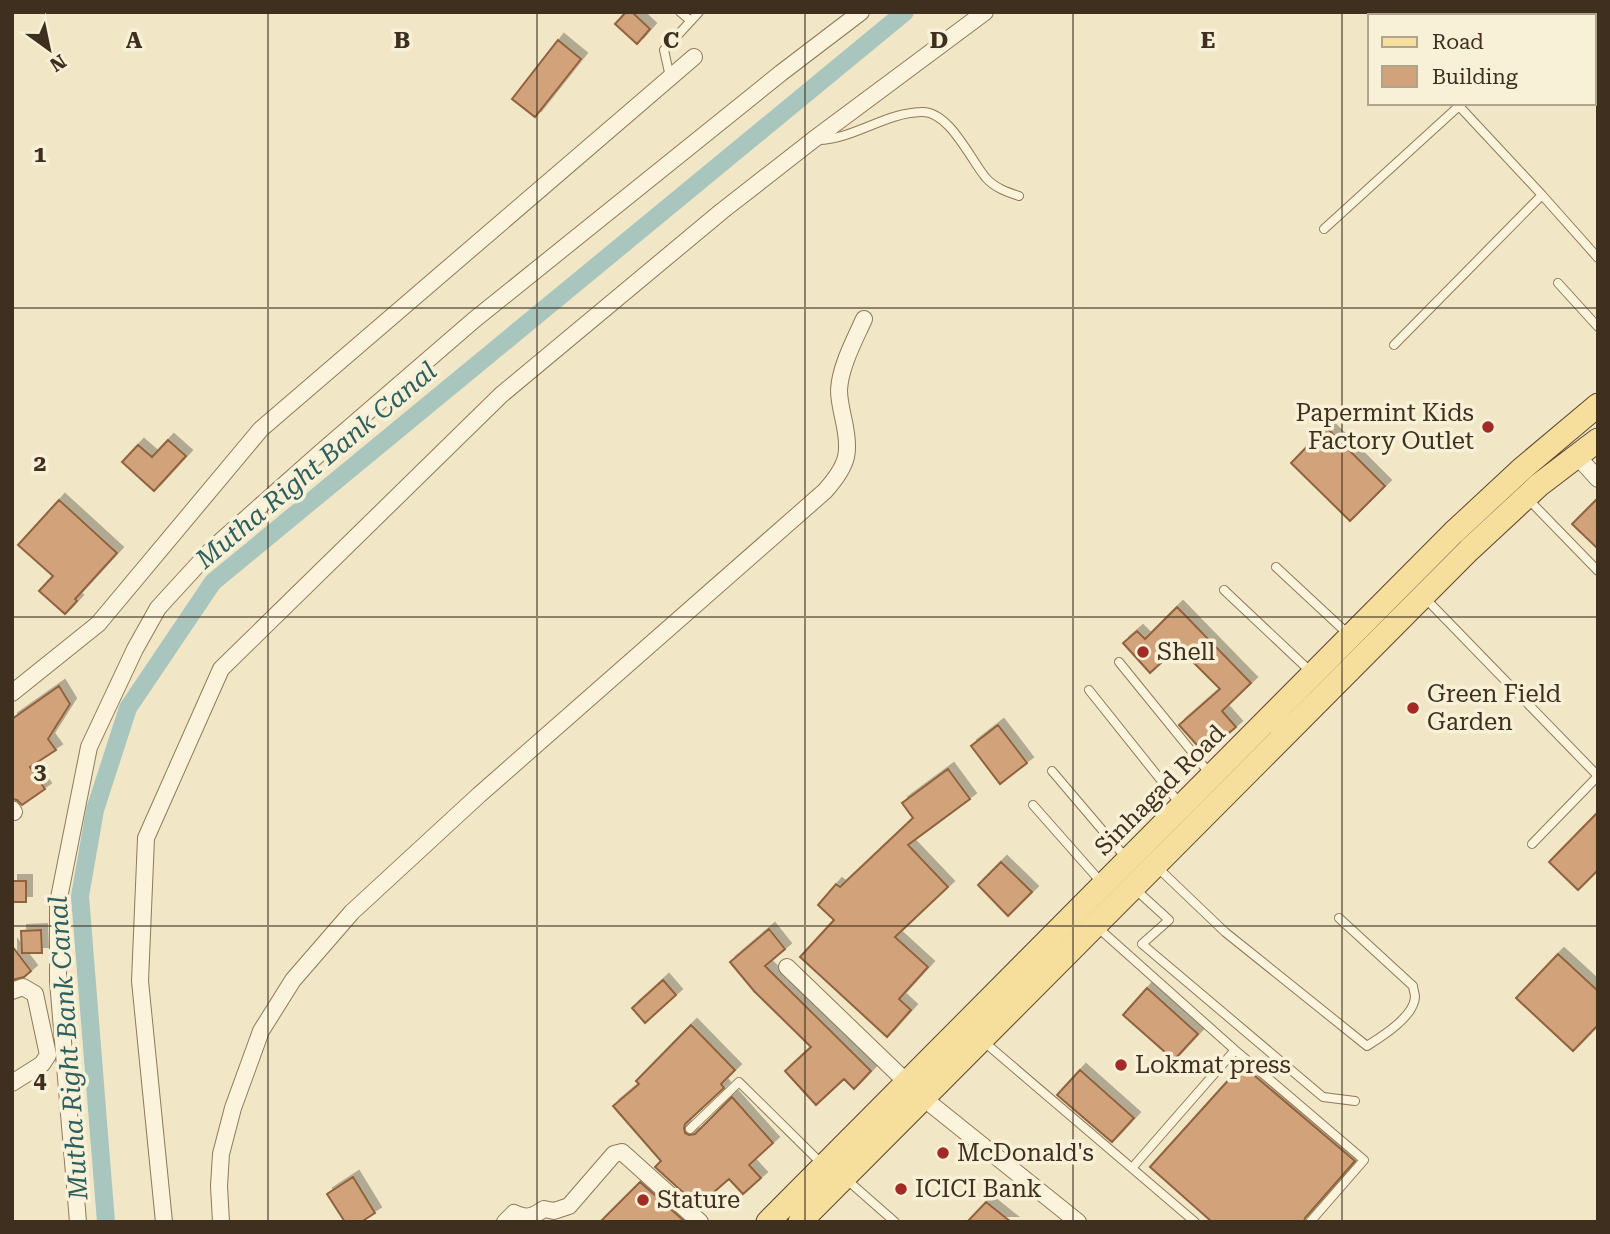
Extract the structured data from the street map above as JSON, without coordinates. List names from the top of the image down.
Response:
{
  "streets": {
    "main road": ["Sinhagad Road"]
  },
  "water": ["Mutha Right Bank Canal"],
  "places": [
    "Papermint Kids Factory Outlet",
    "Shell",
    "Green Field Garden",
    "Lokmat press",
    "McDonald's",
    "ICICI Bank",
    "Stature"
  ],
  "legend": ["Road", "Building"],
  "north": "bottom right",
  "grid": {
    "columns": [
      "A",
      "B",
      "C",
      "D",
      "E"
    ],
    "rows": [
      "1",
      "2",
      "3",
      "4"
    ]
  }
}
